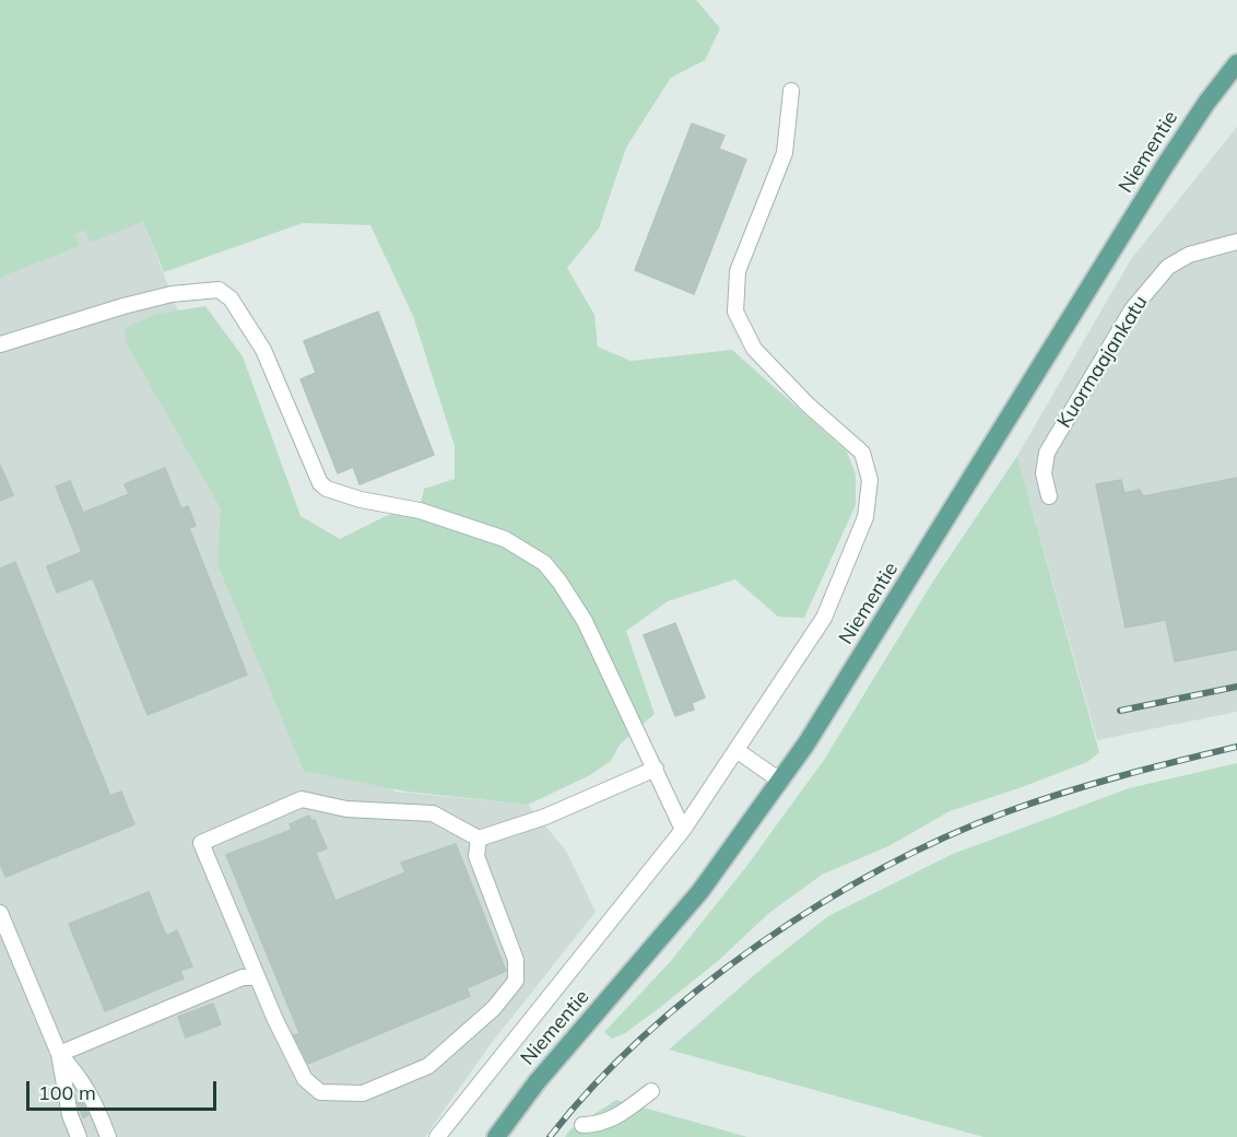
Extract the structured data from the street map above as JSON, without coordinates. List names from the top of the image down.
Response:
{
  "streets": {
    "main road": ["Niementie"],
    "street": ["Kuormaajankatu"]
  },
  "scale_bar": "100 m"
}
